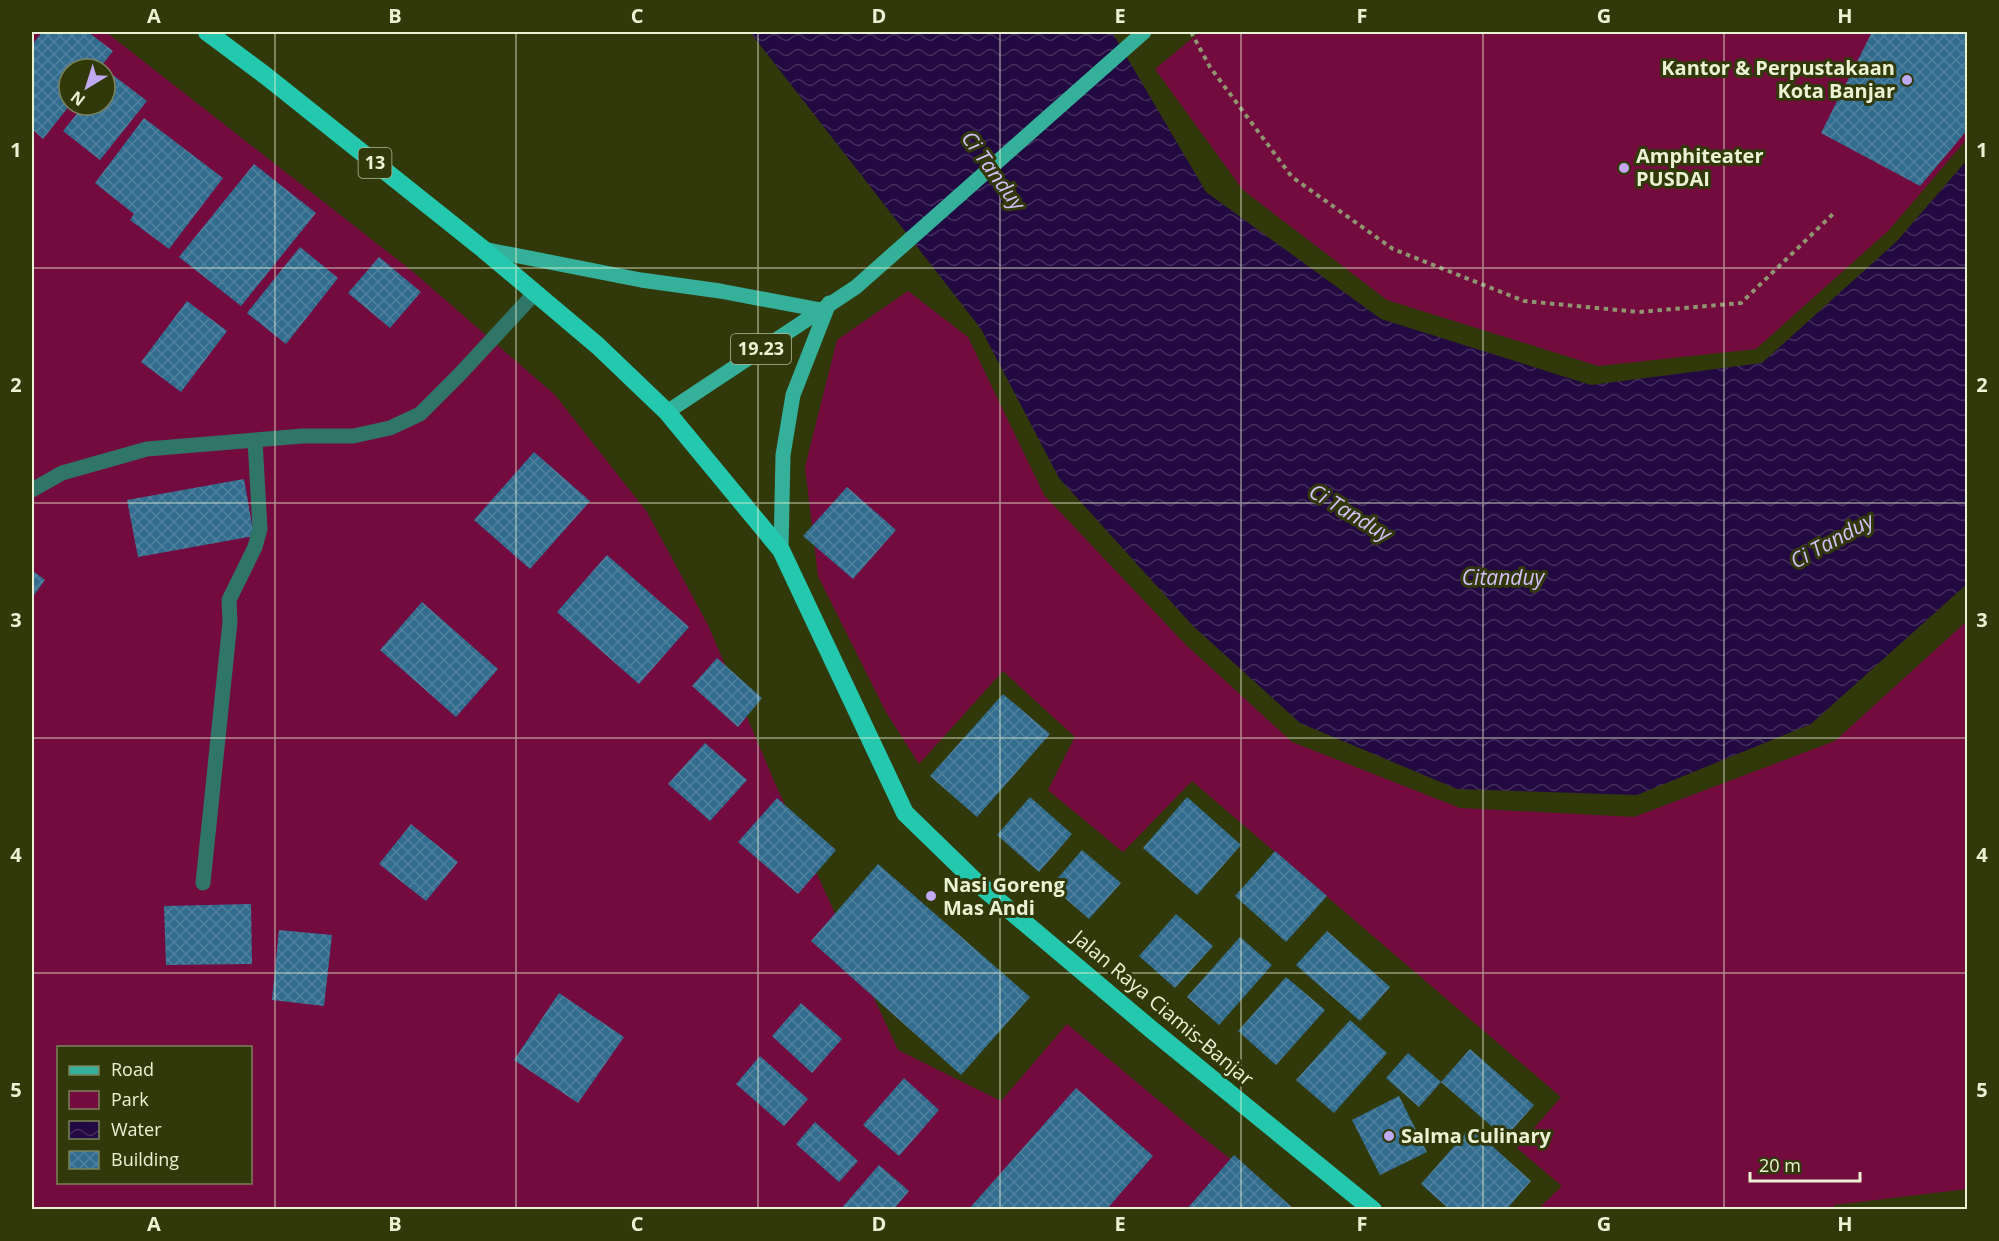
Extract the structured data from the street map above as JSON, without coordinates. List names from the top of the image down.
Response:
{
  "streets": {
    "highway": ["13", "Jalan Raya Ciamis-Banjar"],
    "main road": ["19.23"]
  },
  "crossings": [
    ["13", "19.23"],
    ["13", "Jalan Raya Ciamis-Banjar"]
  ],
  "water": ["Ci Tanduy", "Citanduy"],
  "places": [
    "Kantor & Perpustakaan Kota Banjar",
    "Amphiteater PUSDAI",
    "Nasi Goreng Mas Andi",
    "Salma Culinary"
  ],
  "legend": [
    "Road",
    "Park",
    "Water",
    "Building"
  ],
  "scale_bar": "20 m",
  "north": "bottom left",
  "grid": {
    "columns": [
      "A",
      "B",
      "C",
      "D",
      "E",
      "F",
      "G",
      "H"
    ],
    "rows": [
      "1",
      "2",
      "3",
      "4",
      "5"
    ]
  }
}
